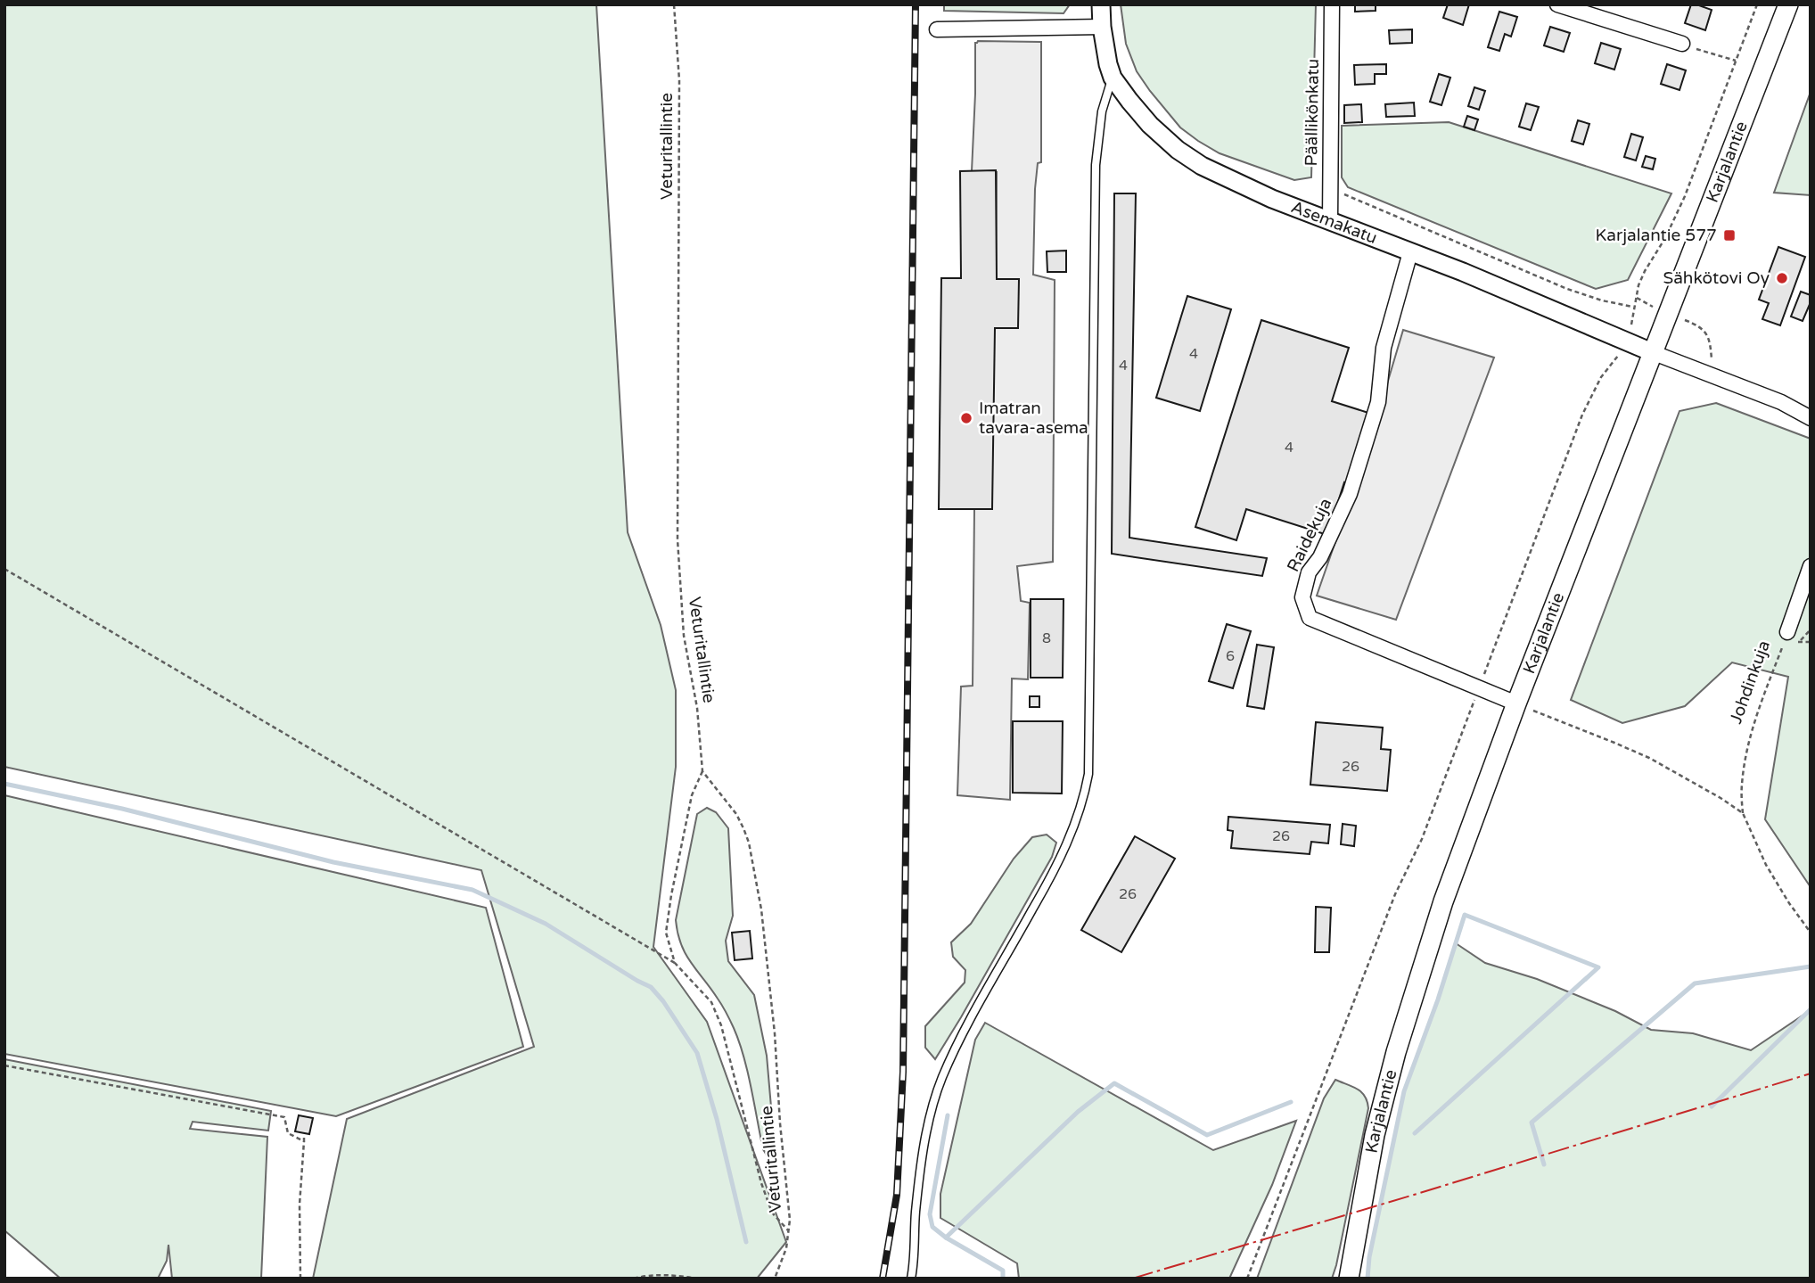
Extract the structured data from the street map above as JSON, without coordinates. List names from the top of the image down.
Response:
{
  "streets": {
    "main road": ["Karjalantie"],
    "street": [
      "Päällikönkatu",
      "Asemakatu",
      "Raidekuja",
      "Johdinkuja"
    ],
    "path": ["Veturitallintie"]
  },
  "crossings": [
    ["Päällikönkatu", "Asemakatu"],
    ["Karjalantie", "Asemakatu"],
    ["Karjalantie", "Raidekuja"],
    ["Asemakatu", "Raidekuja"]
  ],
  "places": {
    "transit": ["Karjalantie 577"],
    "other": ["Sähkötovi Oy", "Imatran tavara-asema"]
  },
  "house_numbers": [
    "4",
    "4",
    "4",
    "8",
    "6",
    "26",
    "26",
    "26"
  ]
}
